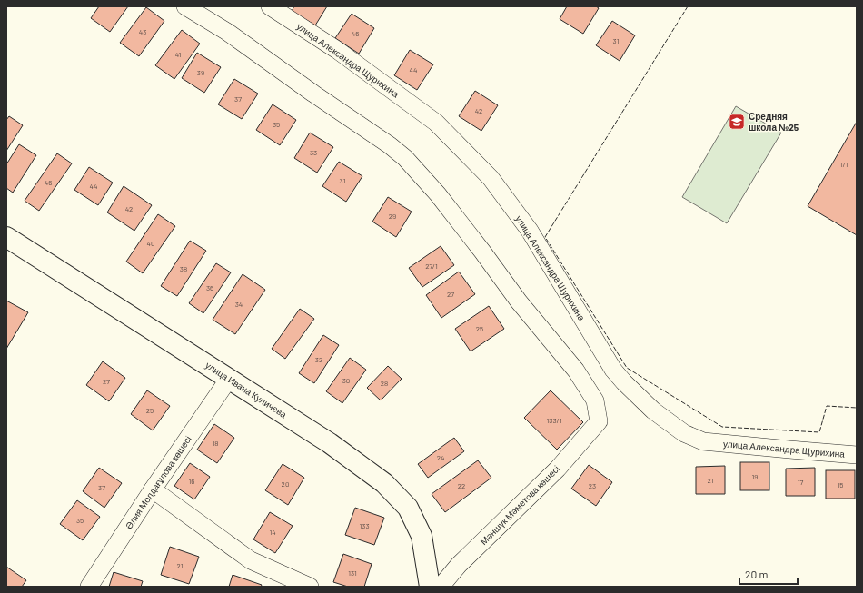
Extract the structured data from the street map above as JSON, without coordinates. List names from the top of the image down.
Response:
{
  "streets": {
    "street": [
      "улица Александра Щурихина",
      "улица Ивана Куличева",
      "Әлия Молдағұлова көшесі",
      "Мәншүк Мәметова көшесі"
    ]
  },
  "crossings": [
    ["улица Ивана Куличева", "Әлия Молдағұлова көшесі"]
  ],
  "places": {
    "school or university": ["Средняя школа №25"]
  },
  "house_numbers": [
    "43",
    "46",
    "31",
    "41",
    "44",
    "39",
    "37",
    "42",
    "35",
    "33",
    "1/1",
    "31",
    "46",
    "44",
    "42",
    "29",
    "40",
    "27/1",
    "38",
    "36",
    "27",
    "34",
    "25",
    "32",
    "30",
    "27",
    "28",
    "25",
    "133/1",
    "18",
    "24",
    "19",
    "21",
    "16",
    "17",
    "20",
    "15",
    "22",
    "23",
    "37",
    "35",
    "133",
    "14",
    "21",
    "131"
  ],
  "scale_bar": "20 m"
}
